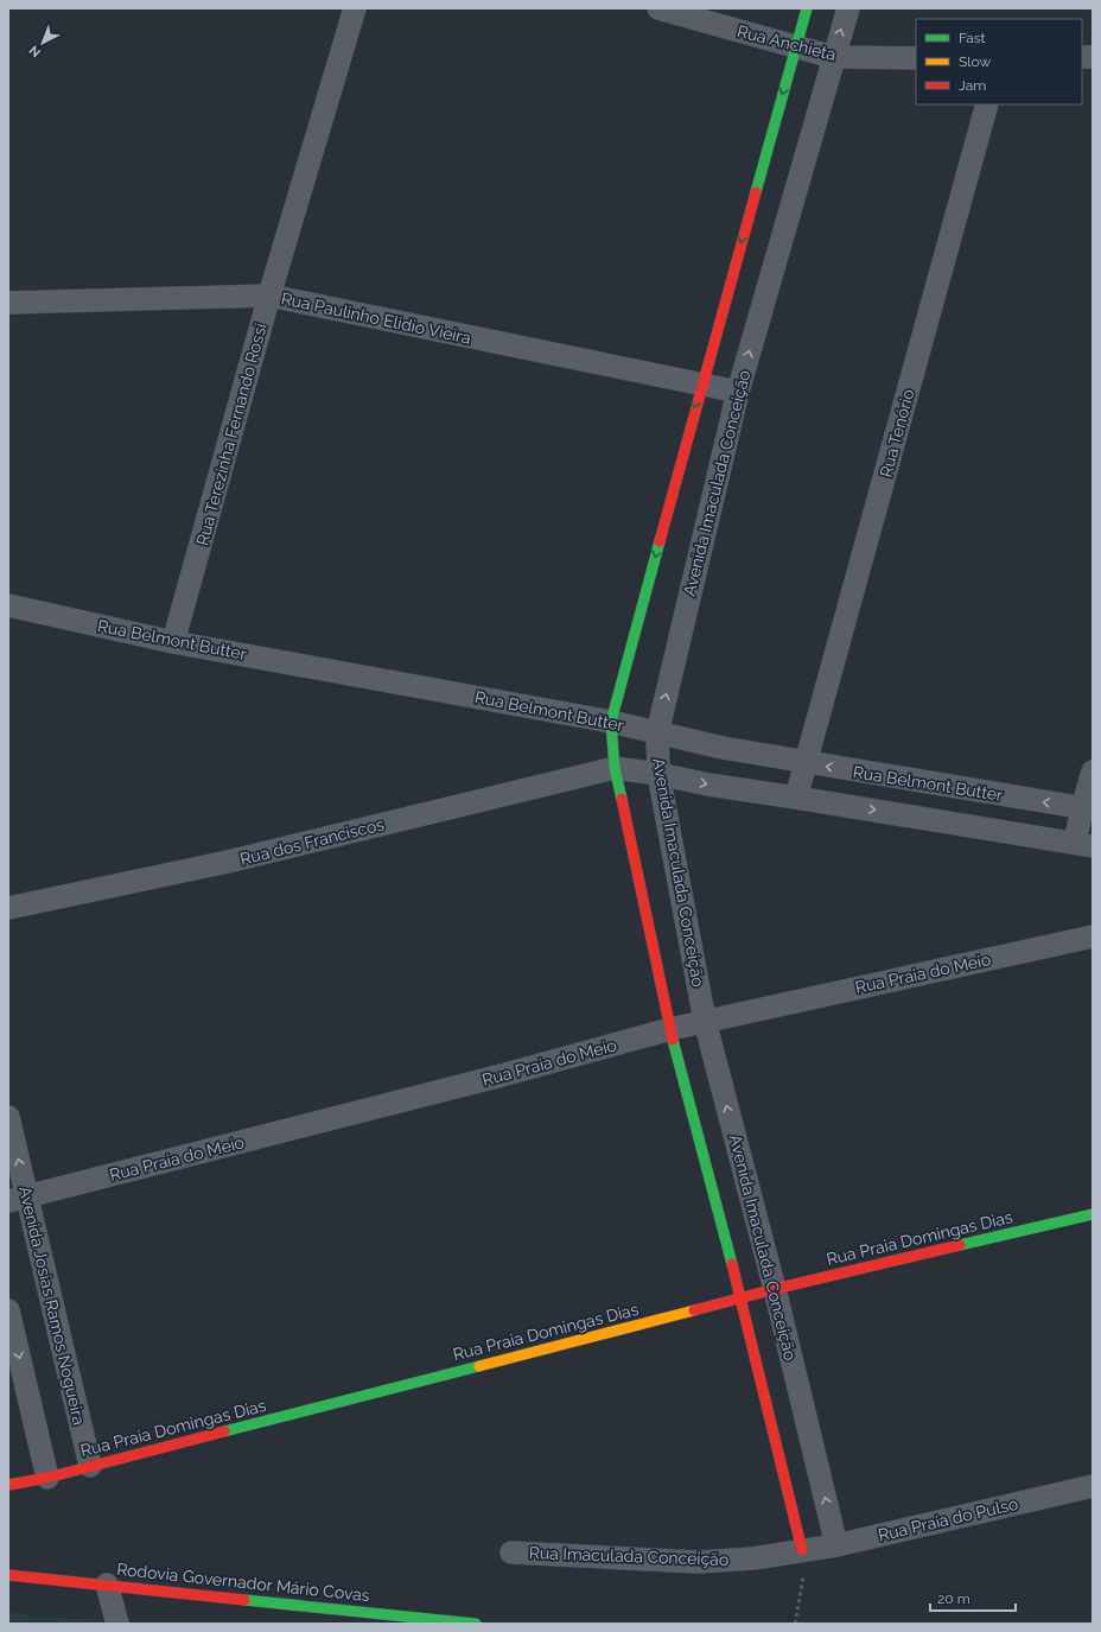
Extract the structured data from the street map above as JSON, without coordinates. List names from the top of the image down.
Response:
{
  "streets": {
    "main road": ["Avenida Imaculada Conceição", "Rua Praia Domingas Dias", "Rodovia Governador Mário Covas"],
    "street": [
      "Rua Anchieta",
      "Rua Paulinho Elidio Vieira",
      "Rua Tenório",
      "Rua Terezinha Fernando Rossi",
      "Rua Belmont Butter",
      "Rua dos Franciscos",
      "Rua Praia do Meio",
      "Avenida Josias Ramos Nogueira",
      "Rua Praia do Pulso",
      "Rua Imaculada Conceição"
    ]
  },
  "crossings": [
    ["Rua Anchieta", "Avenida Imaculada Conceição"],
    ["Rua Paulinho Elidio Vieira", "Rua Terezinha Fernando Rossi"],
    ["Rua Paulinho Elidio Vieira", "Avenida Imaculada Conceição"],
    ["Rua Tenório", "Rua Belmont Butter"],
    ["Rua Terezinha Fernando Rossi", "Rua Belmont Butter"],
    ["Avenida Imaculada Conceição", "Rua Belmont Butter"],
    ["Avenida Imaculada Conceição", "Rua dos Franciscos"],
    ["Avenida Imaculada Conceição", "Rua Praia do Meio"],
    ["Avenida Imaculada Conceição", "Rua Praia Domingas Dias"],
    ["Avenida Imaculada Conceição", "Rua Praia do Pulso"],
    ["Avenida Imaculada Conceição", "Rua Imaculada Conceição"],
    ["Rua Belmont Butter", "Rua dos Franciscos"],
    ["Rua Praia do Meio", "Avenida Josias Ramos Nogueira"],
    ["Rua Praia Domingas Dias", "Avenida Josias Ramos Nogueira"],
    ["Rua Praia do Pulso", "Rua Imaculada Conceição"]
  ],
  "legend": ["Fast", "Slow", "Jam"],
  "scale_bar": "20 m",
  "north": "bottom left"
}
